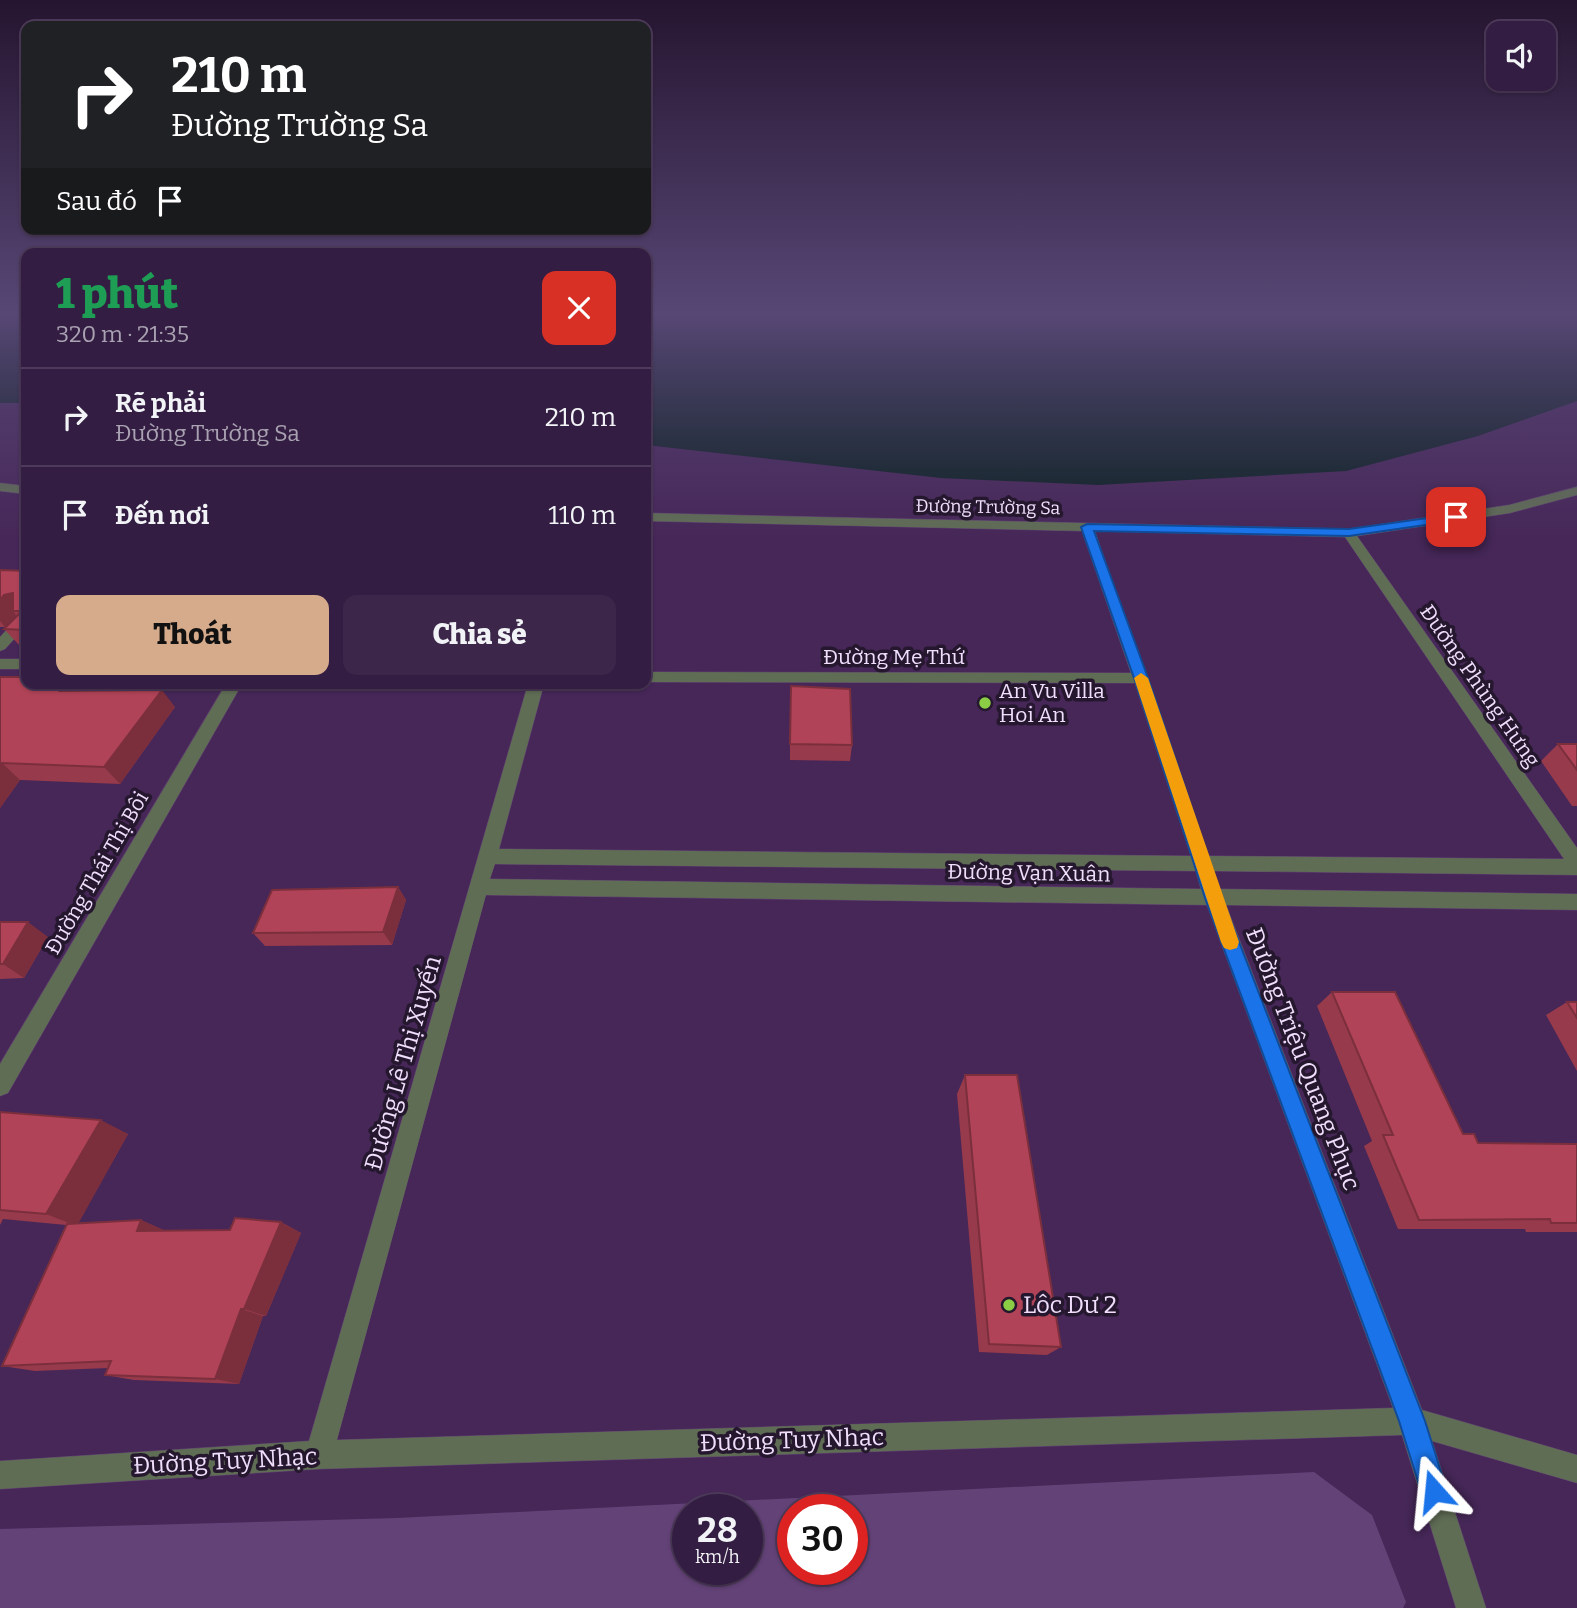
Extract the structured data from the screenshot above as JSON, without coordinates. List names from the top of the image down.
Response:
{
  "streets": {
    "street": [
      "Đường Trường Sa",
      "Đường Mẹ Thứ",
      "Đường Phùng Hưng",
      "Đường Thái Thị Bôi",
      "Đường Vạn Xuân",
      "Đường Triệu Quang Phục",
      "Đường Lê Thị Xuyến",
      "Đường Tuy Nhạc"
    ]
  },
  "crossings": [
    ["Đường Trường Sa", "Đường Phùng Hưng"],
    ["Đường Trường Sa", "Đường Triệu Quang Phục"],
    ["Đường Mẹ Thứ", "Đường Triệu Quang Phục"],
    ["Đường Phùng Hưng", "Đường Vạn Xuân"],
    ["Đường Vạn Xuân", "Đường Triệu Quang Phục"],
    ["Đường Vạn Xuân", "Đường Lê Thị Xuyến"],
    ["Đường Triệu Quang Phục", "Đường Tuy Nhạc"],
    ["Đường Lê Thị Xuyến", "Đường Tuy Nhạc"]
  ],
  "places": ["An Vu Villa Hoi An", "Lôc Dư 2"],
  "page": {
    "turn": ["210 m", "Đường Trường Sa"],
    "then": "Sau đó",
    "heading": ["1 phút", "320 m · 21:35"],
    "list": [
      {
        "name": "Rẽ phải",
        "note": "Đường Trường Sa",
        "value": "210 m"
      },
      {
        "name": "Đến nơi",
        "value": "110 m"
      }
    ],
    "buttons": ["Thoát", "Chia sẻ"],
    "speed": "28 km/h",
    "limit": "30"
  }
}
